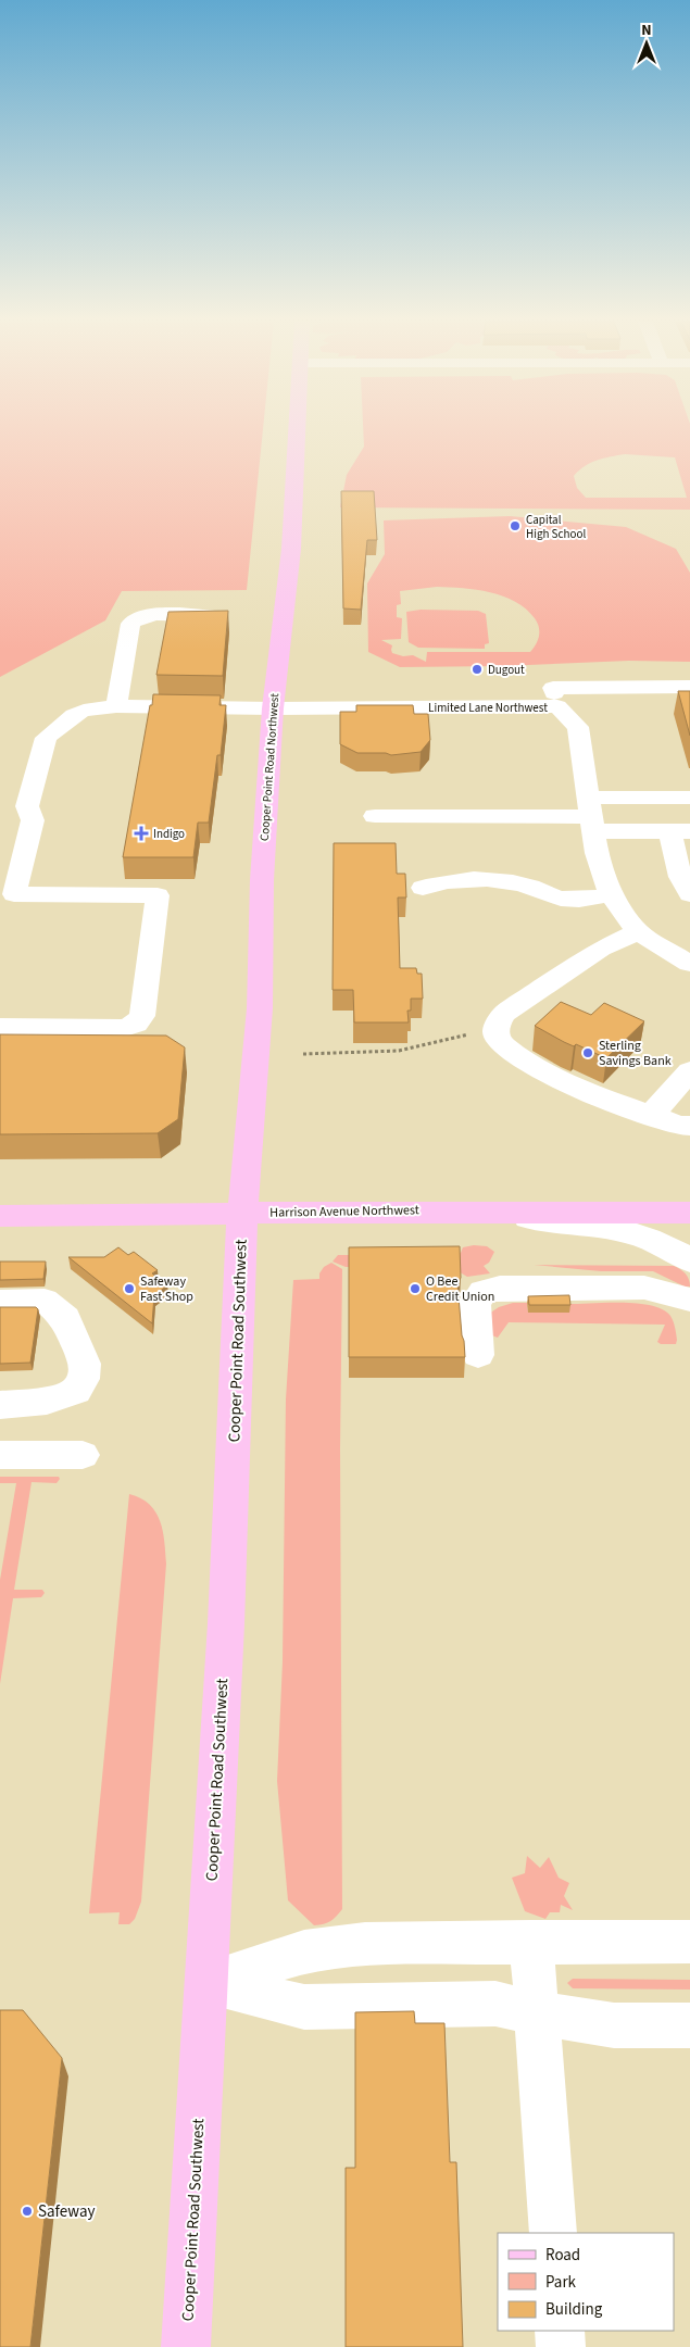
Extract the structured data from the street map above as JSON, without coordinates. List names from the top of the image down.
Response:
{
  "streets": {
    "main road": ["Cooper Point Road Northwest", "Harrison Avenue Northwest", "Cooper Point Road Southwest"],
    "street": ["Limited Lane Northwest"]
  },
  "crossings": [
    ["Limited Lane Northwest", "Cooper Point Road Northwest"],
    ["Cooper Point Road Northwest", "Harrison Avenue Northwest"],
    ["Cooper Point Road Northwest", "Cooper Point Road Southwest"],
    ["Harrison Avenue Northwest", "Cooper Point Road Southwest"]
  ],
  "places": {
    "other": [
      "Capital High School",
      "Dugout",
      "Sterling Savings Bank",
      "Safeway Fast Shop",
      "O Bee Credit Union",
      "Safeway"
    ],
    "health": ["Indigo"]
  },
  "legend": ["Road", "Park", "Building"],
  "north": "top"
}
